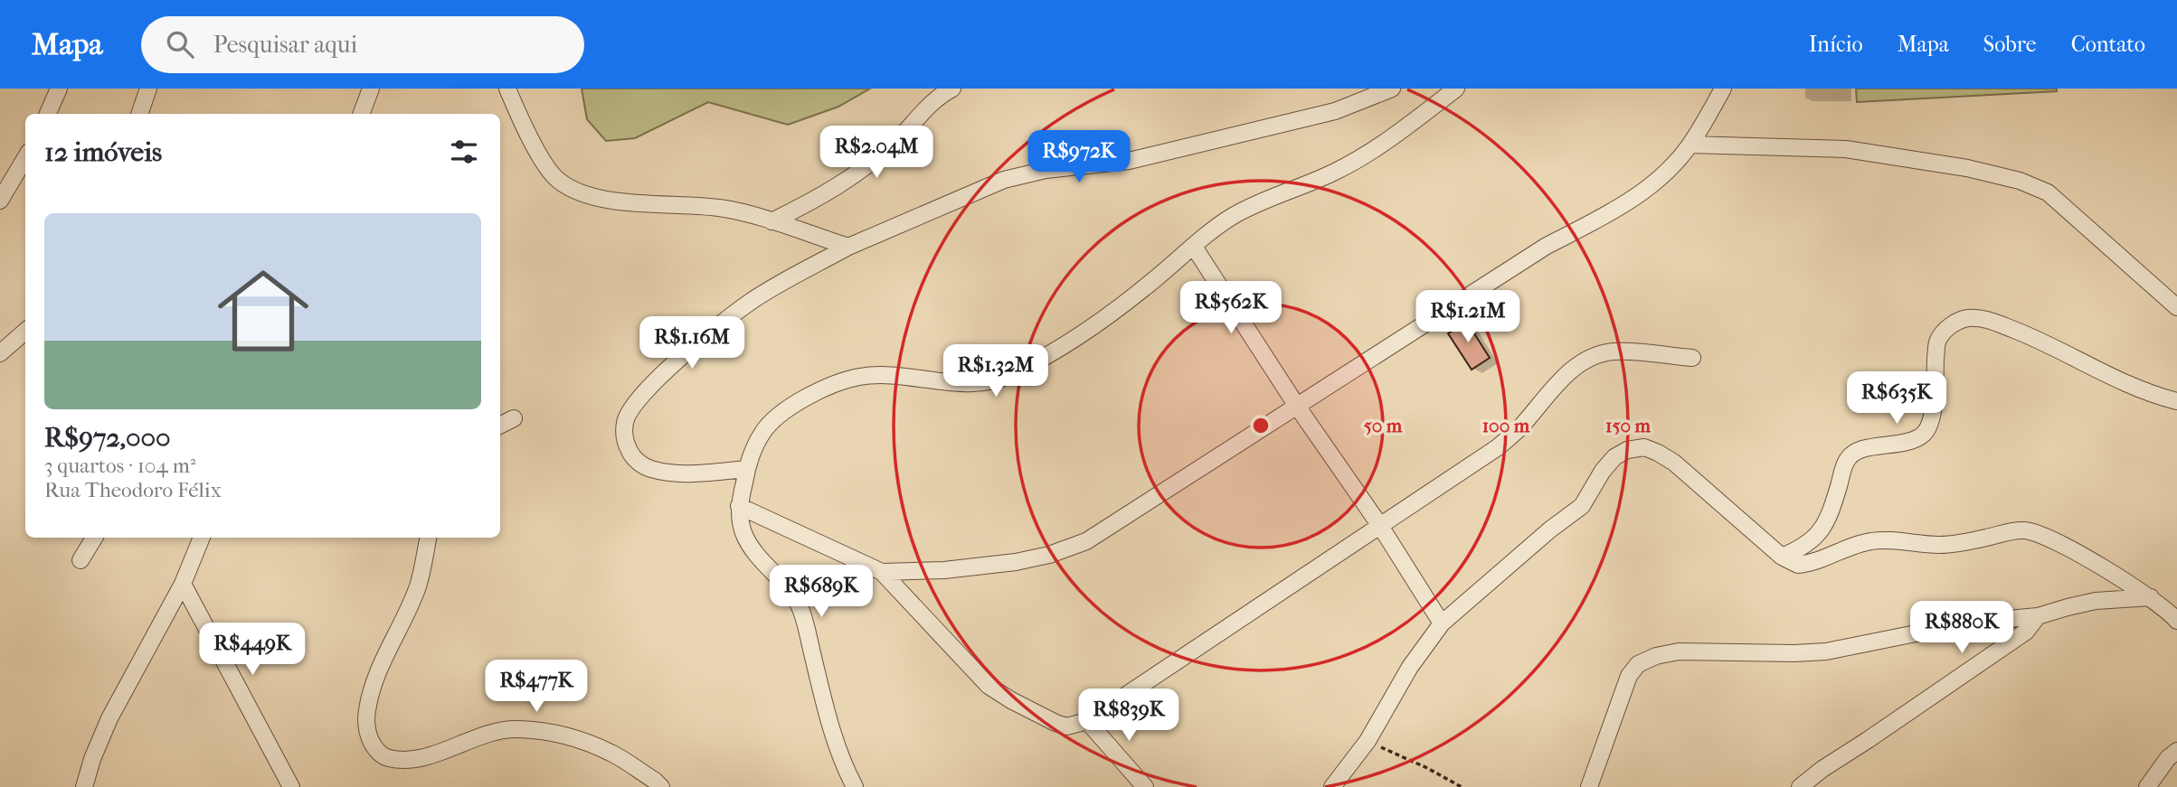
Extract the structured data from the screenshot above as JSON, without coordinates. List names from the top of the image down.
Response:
{
  "page": {
    "header": "Mapa",
    "search": "Pesquisar aqui",
    "nav": [
      "Início",
      "Mapa",
      "Sobre",
      "Contato"
    ],
    "heading": "12 imóveis",
    "price": [
      "R$2.04M",
      "R$972K",
      "R$562K",
      "R$1.21M",
      "R$1.16M",
      "R$1.32M",
      "R$635K",
      "R$689K",
      "R$880K",
      "R$449K",
      "R$477K",
      "R$839K"
    ],
    "list": [
      {
        "name": "R$972,000",
        "note": "3 quartos · 104 m² · Rua Theodoro Félix"
      }
    ]
  },
  "rings": ["50 m", "100 m", "150 m"]
}
